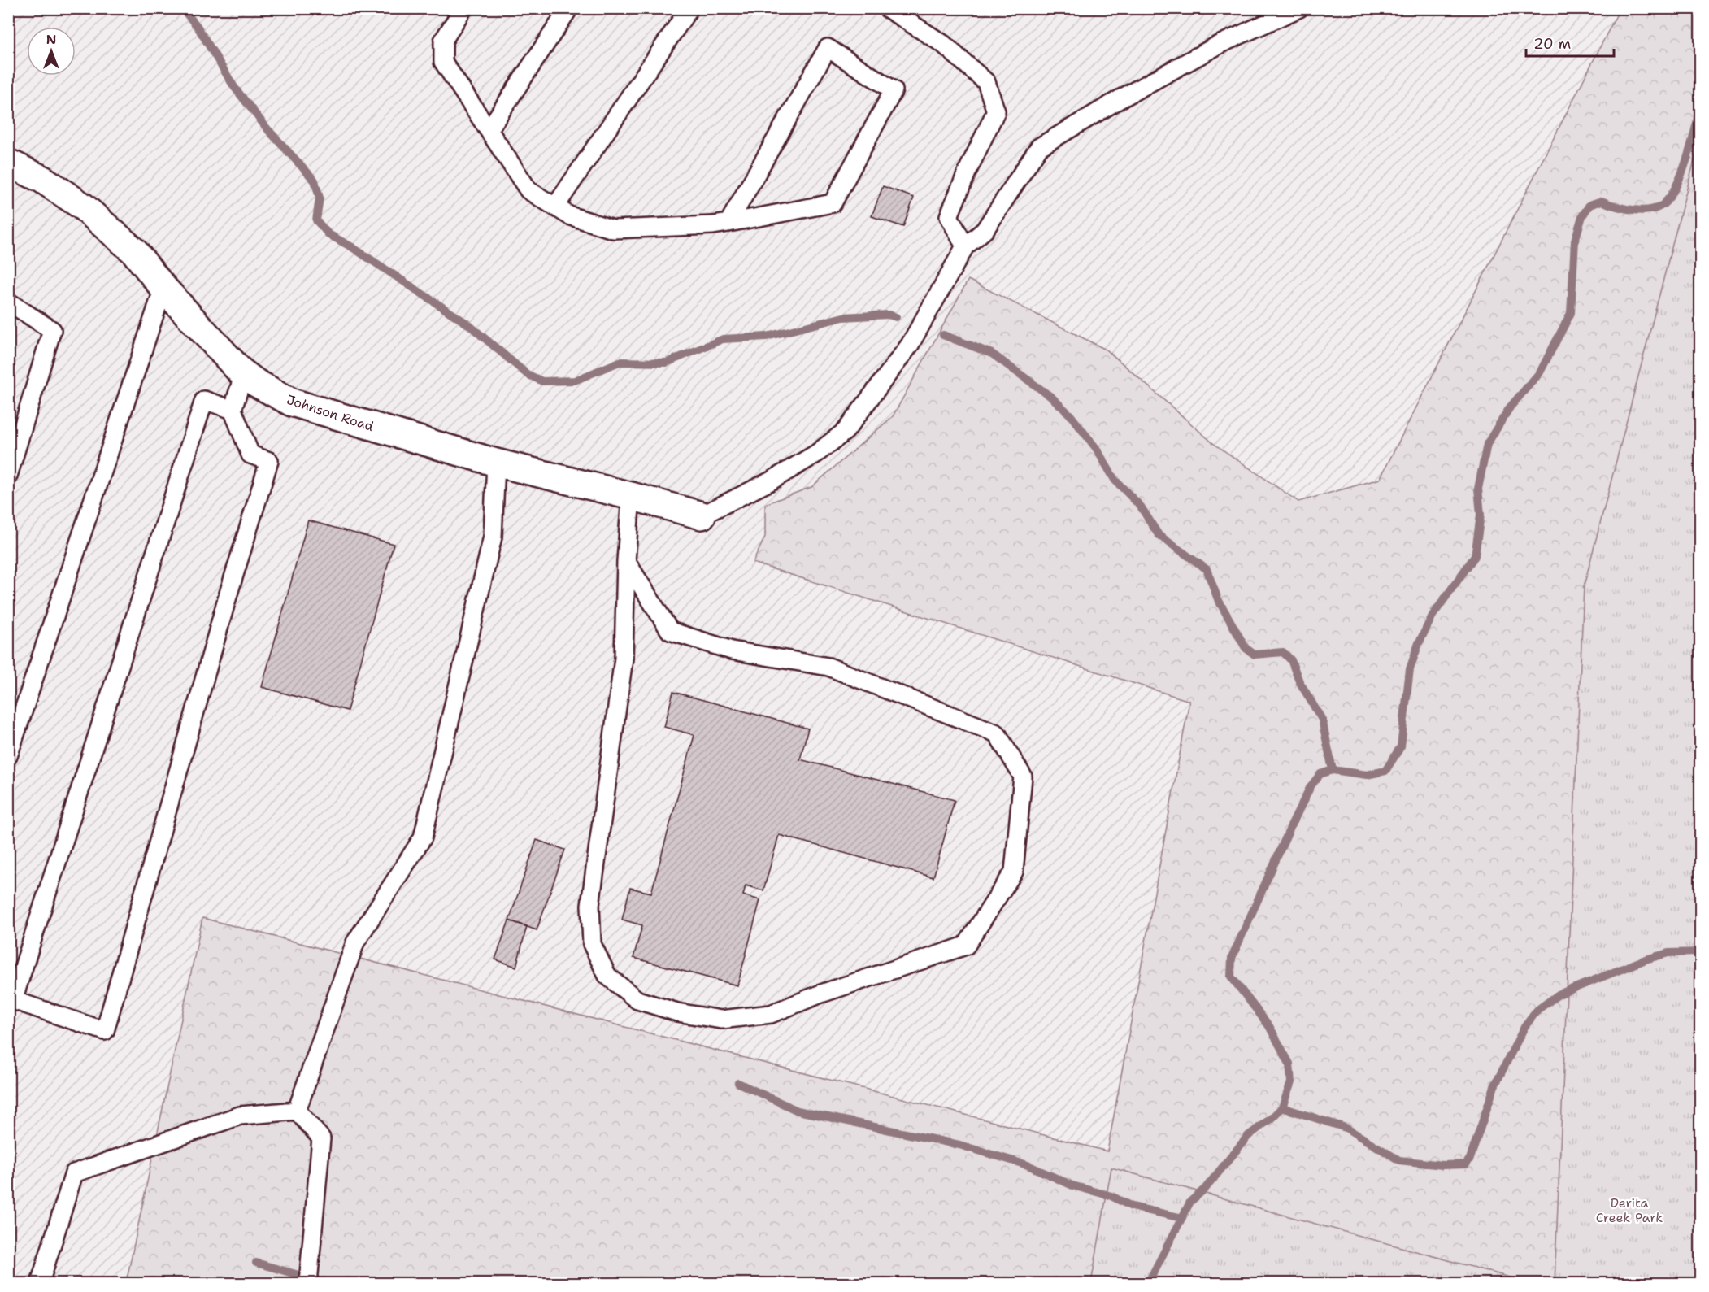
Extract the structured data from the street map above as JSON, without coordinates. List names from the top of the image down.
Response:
{
  "streets": {
    "street": ["Johnson Road"]
  },
  "parks": ["Derita Creek Park"],
  "scale_bar": "20 m",
  "north": "top"
}
